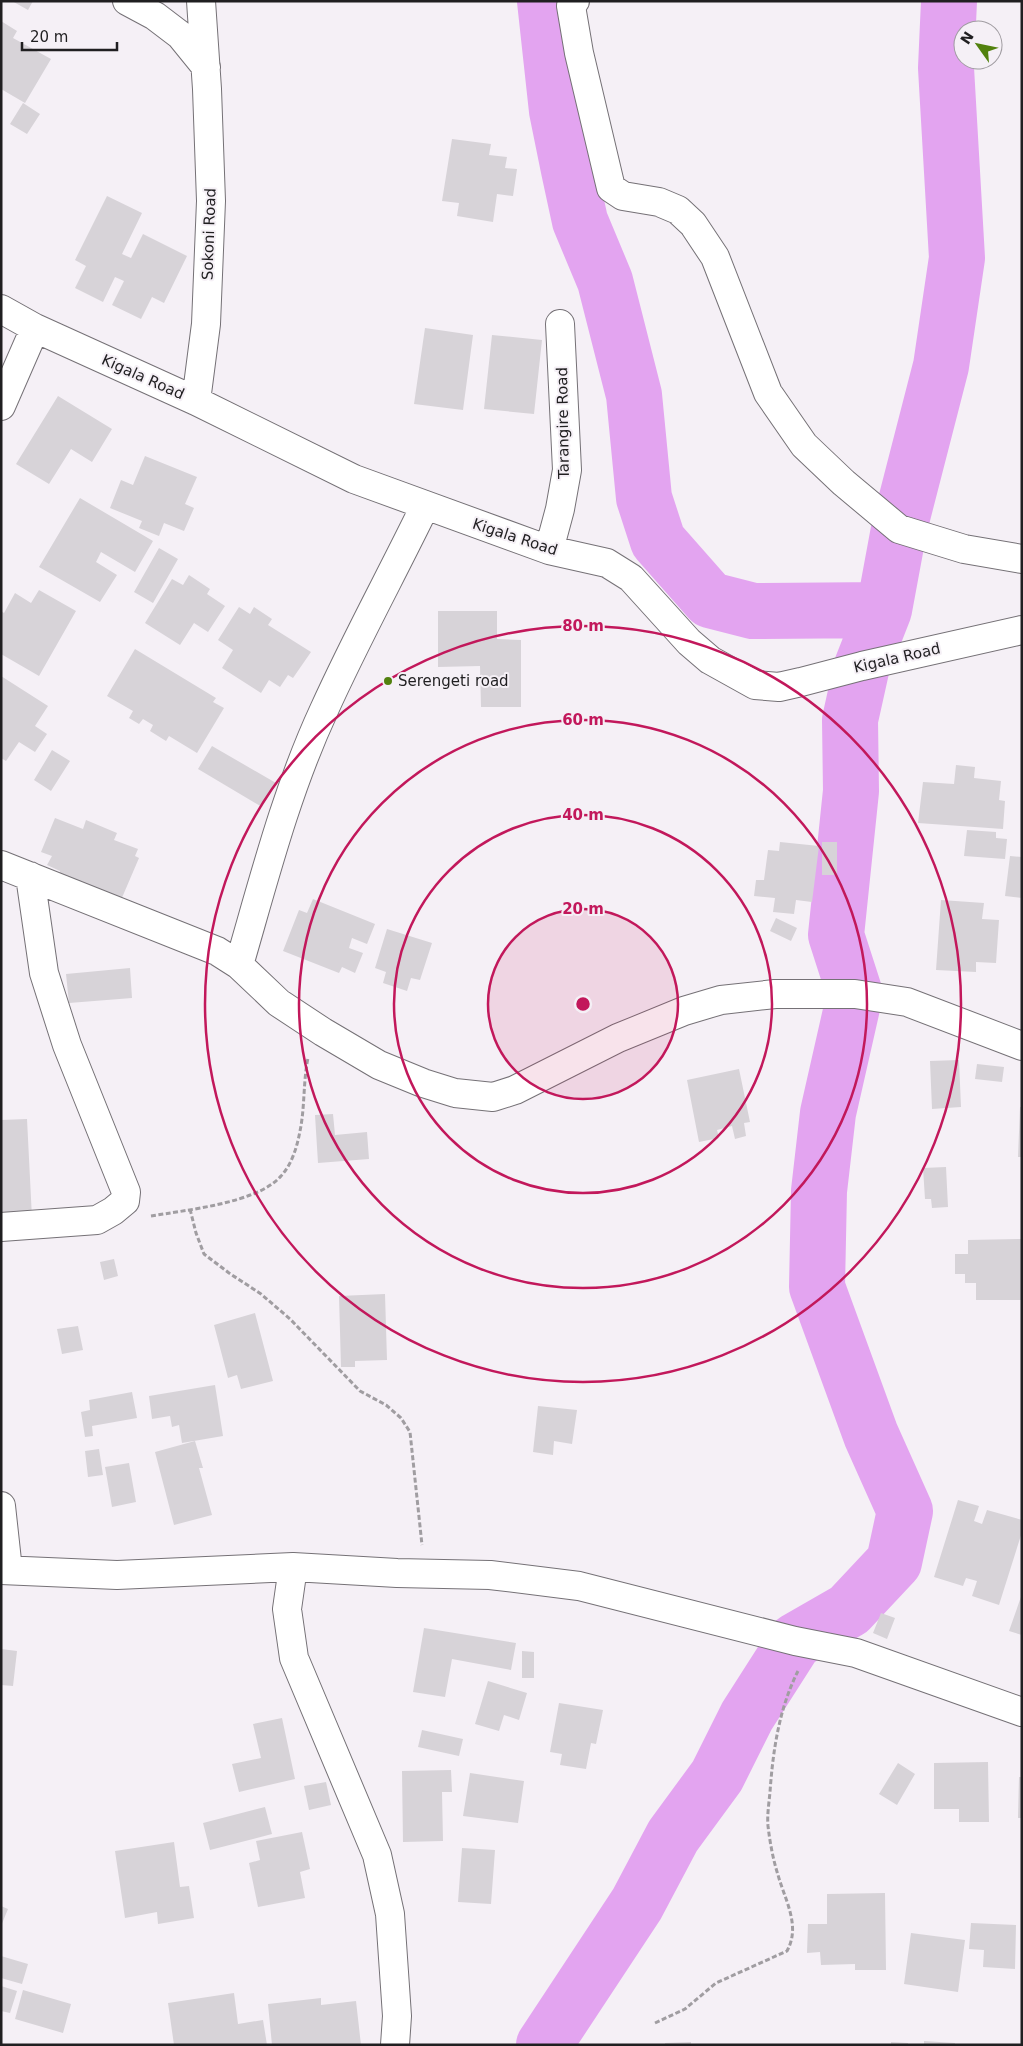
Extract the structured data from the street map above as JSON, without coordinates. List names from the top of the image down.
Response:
{
  "streets": {
    "street": ["Sokoni Road", "Kigala Road", "Tarangire Road"]
  },
  "crossings": [
    ["Sokoni Road", "Kigala Road"],
    ["Kigala Road", "Tarangire Road"]
  ],
  "places": ["Serengeti road"],
  "scale_bar": "20 m",
  "north": "top left",
  "rings": [
    "80 m",
    "60 m",
    "40 m",
    "20 m"
  ]
}
